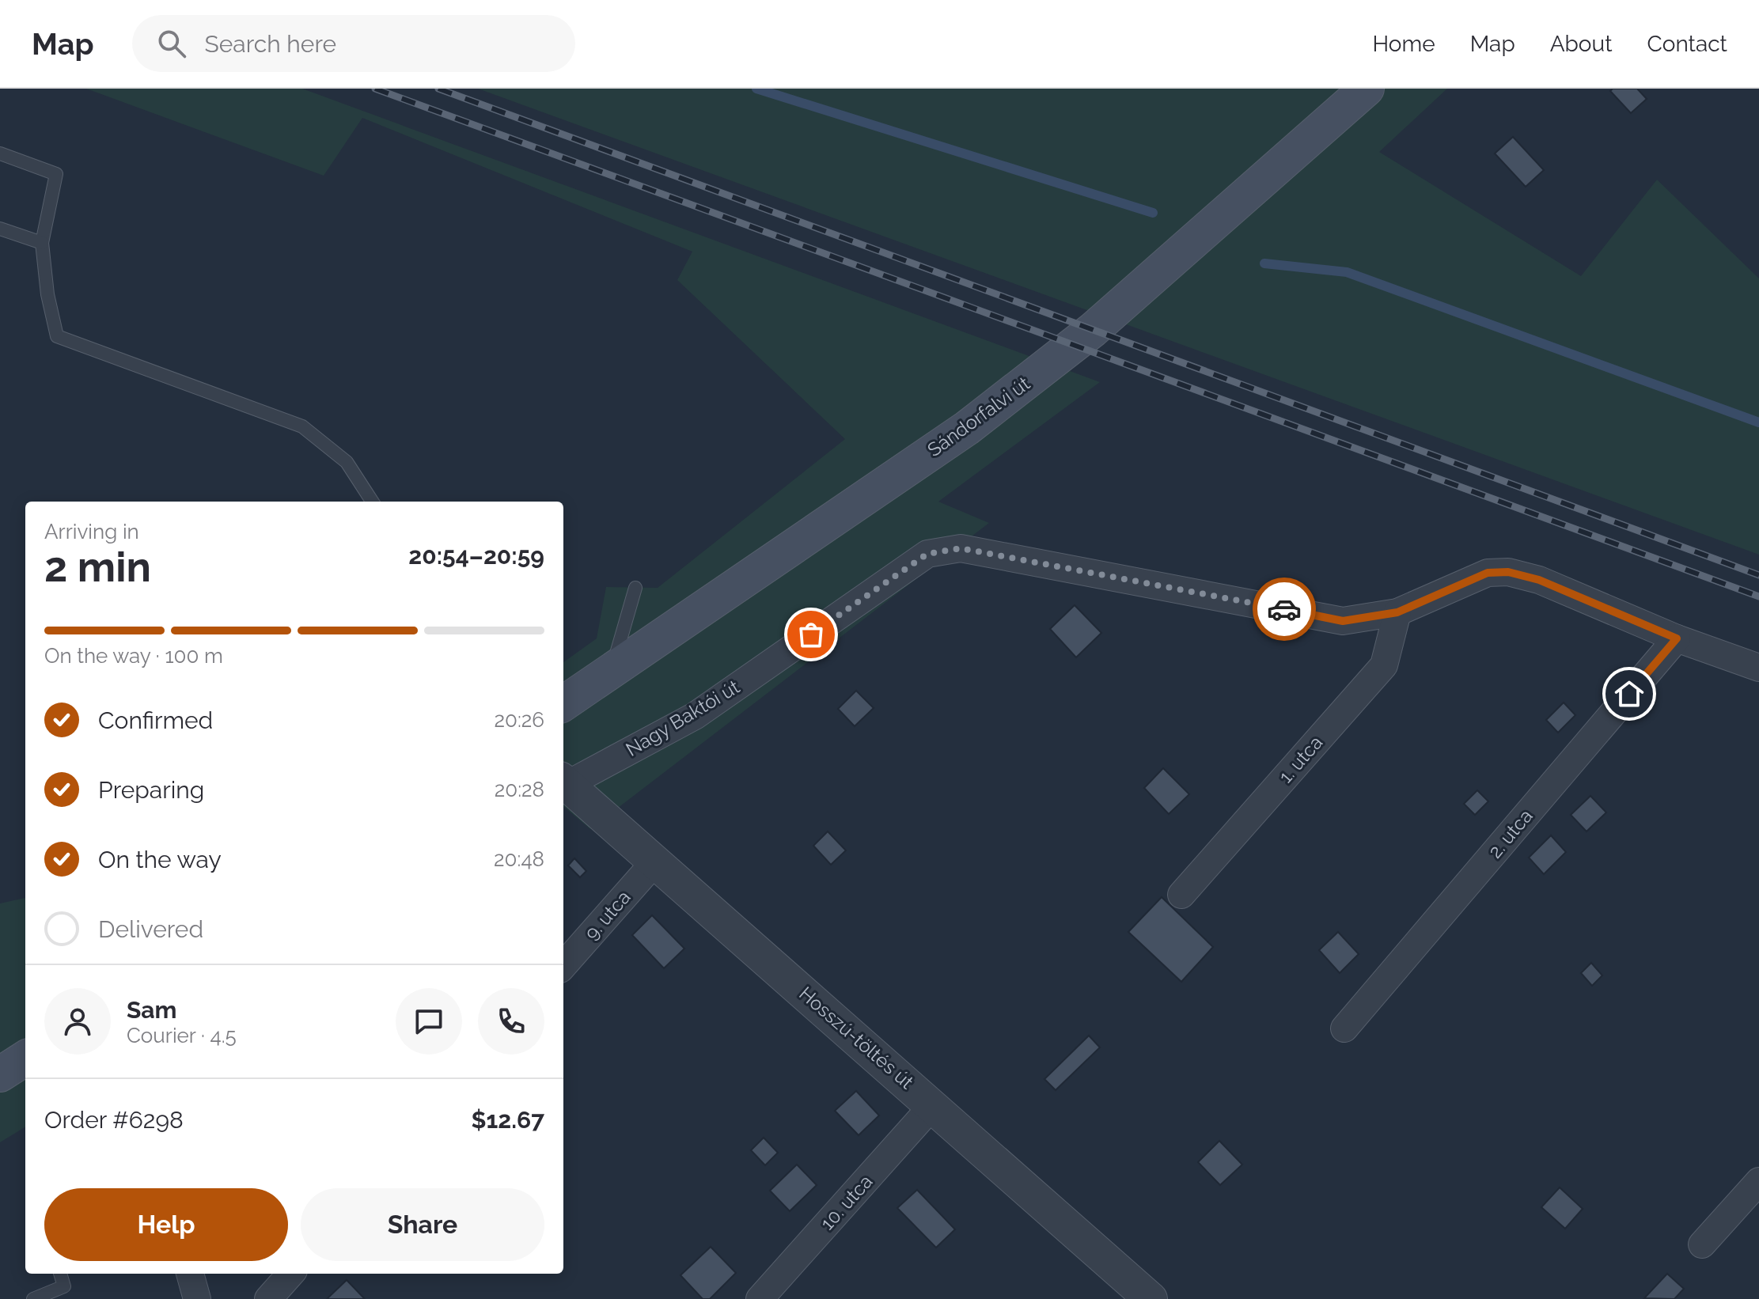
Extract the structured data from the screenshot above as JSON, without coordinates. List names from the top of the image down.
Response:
{
  "streets": {
    "main road": ["Sándorfalvi út"],
    "street": [
      "Nagy Baktói út",
      "1. utca",
      "2. utca",
      "9. utca",
      "Hosszú-töltés út",
      "10. utca"
    ]
  },
  "crossings": [
    ["Nagy Baktói út", "1. utca"],
    ["Nagy Baktói út", "2. utca"],
    ["Nagy Baktói út", "Hosszú-töltés út"],
    ["9. utca", "Hosszú-töltés út"],
    ["Hosszú-töltés út", "10. utca"]
  ],
  "page": {
    "header": "Map",
    "search": "Search here",
    "nav": [
      "Home",
      "Map",
      "About",
      "Contact"
    ],
    "heading": ["2 min", "Arriving in", "20:54–20:59"],
    "panel": [
      "Sam",
      "Courier · 4.5",
      "Order #6298",
      "$12.67"
    ],
    "bar": "On the way · 100 m",
    "list": [
      ["Confirmed", "20:26"],
      ["Preparing", "20:28"],
      ["On the way", "20:48"],
      "Delivered"
    ],
    "buttons": ["Help", "Share"]
  }
}
